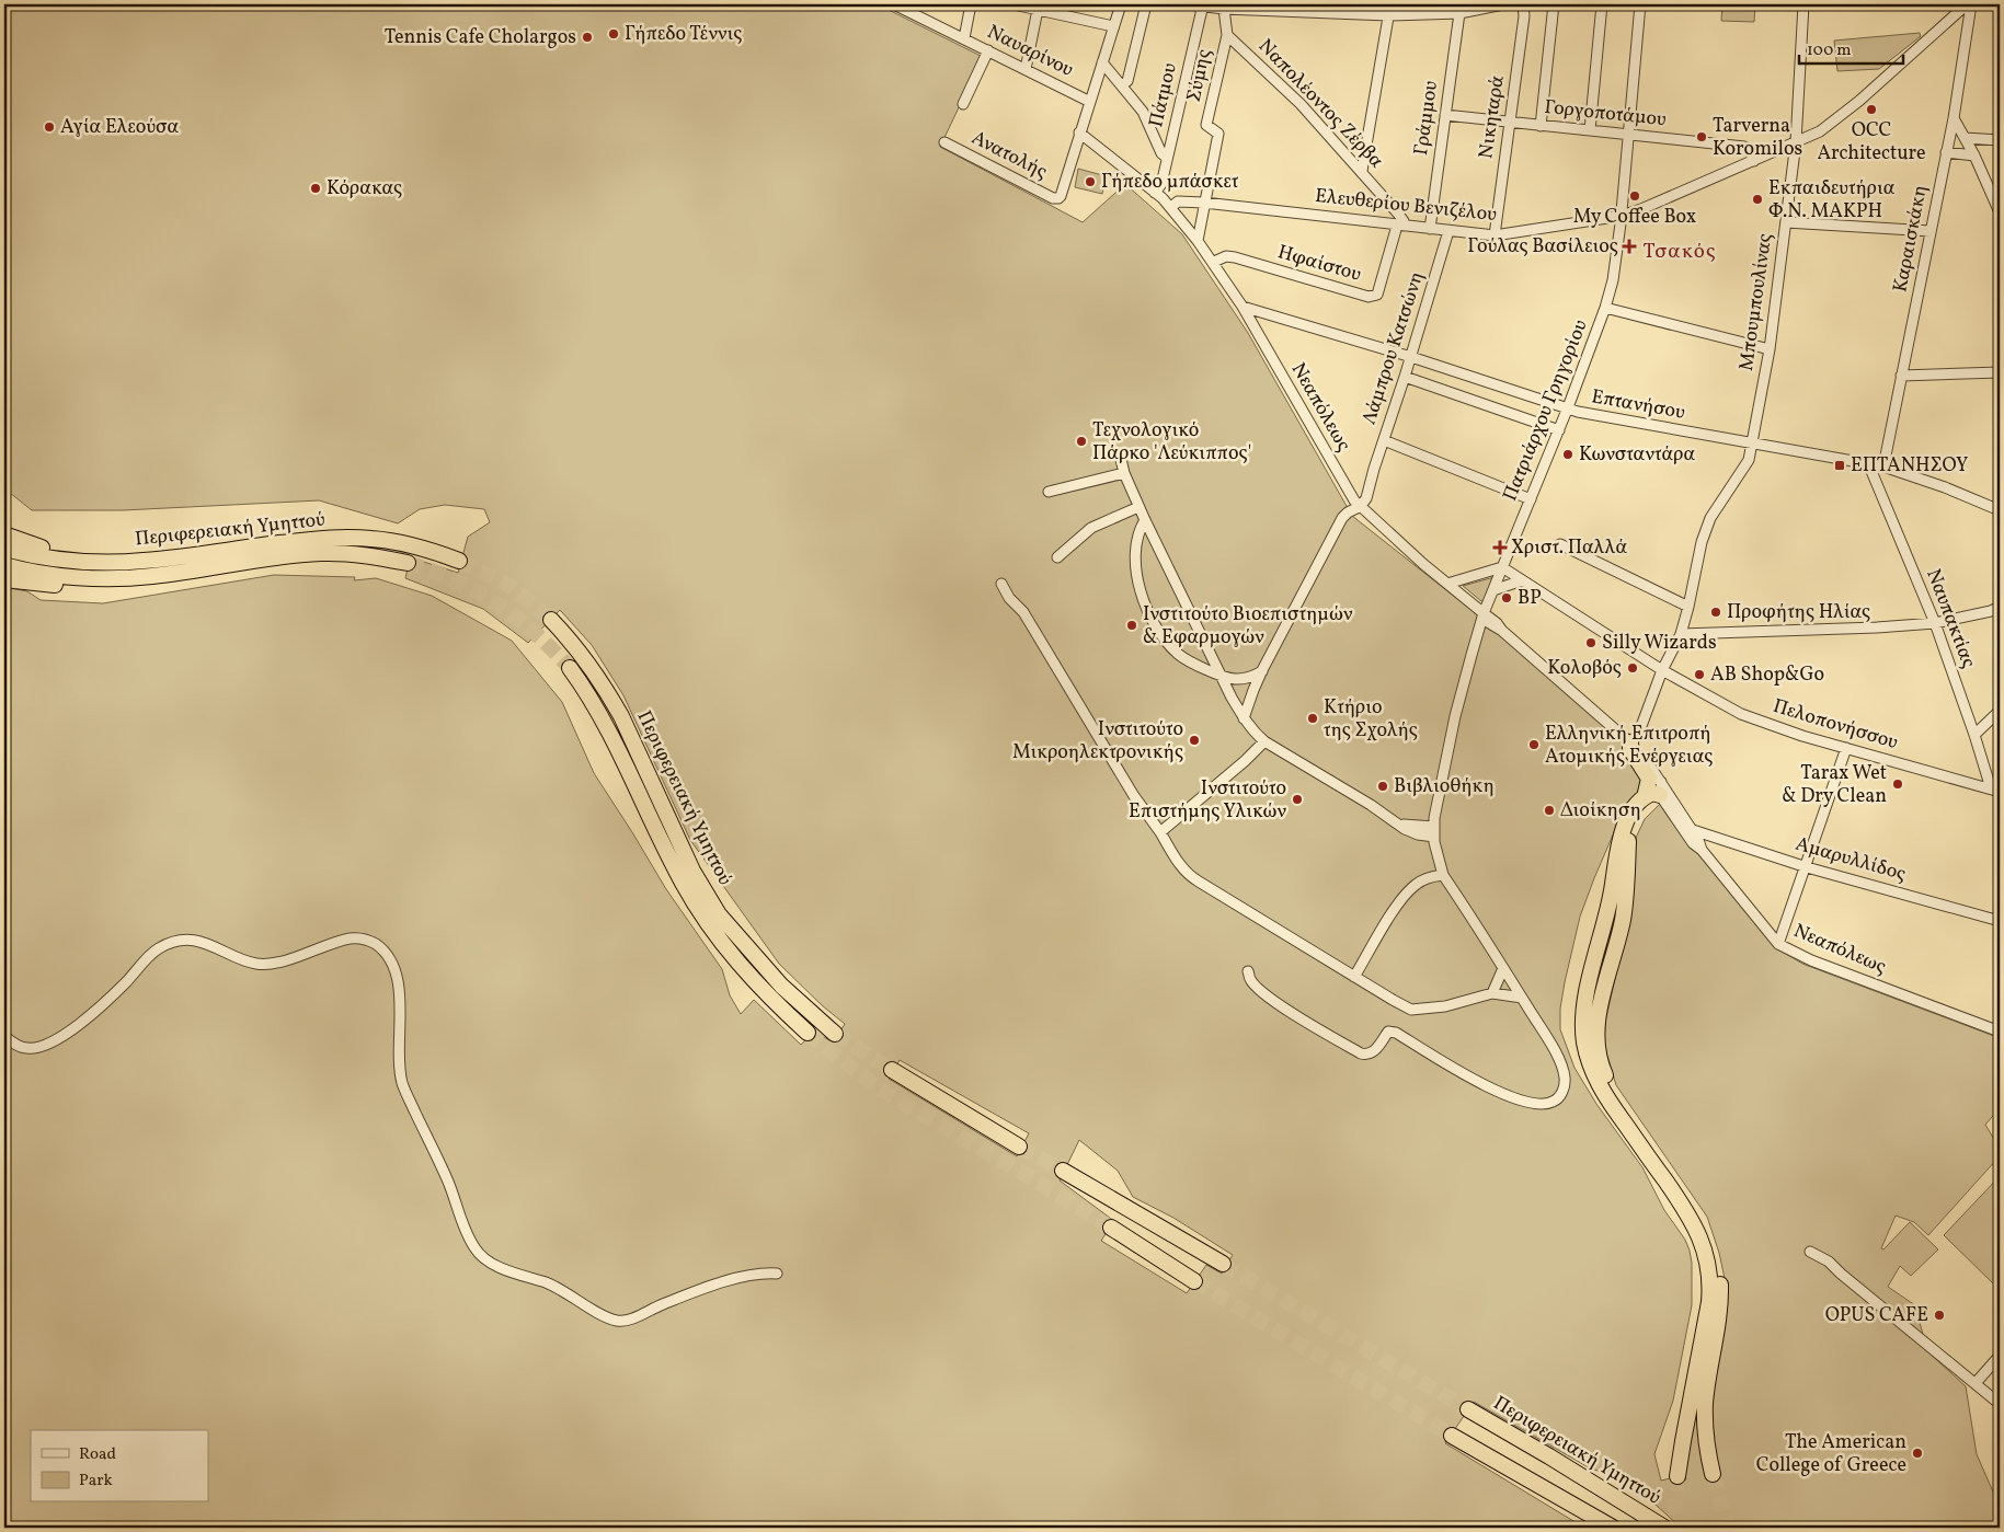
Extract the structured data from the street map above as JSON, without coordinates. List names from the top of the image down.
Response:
{
  "streets": {
    "highway": ["Περιφερειακή Υμηττού"],
    "street": [
      "Ναυαρίνου",
      "Σύμης",
      "Πάτμου",
      "Ναπολέοντος Ζέρβα",
      "Γοργοποτάμου",
      "Νικηταρά",
      "Γράμμου",
      "Ανατολής",
      "Ελευθερίου Βενιζέλου",
      "Καραισκάκη",
      "Ηφαίστου",
      "Μπουμπουλίνας",
      "Λάμπρου Κατσώνη",
      "Επτανήσου",
      "Νεαπόλεως",
      "Πατριάρχου Γρηγορίου",
      "Ναυπακτίας",
      "Πελοπονήσσου",
      "Αμαρυλλίδος"
    ]
  },
  "crossings": [
    ["Σύμης", "Ναπολέοντος Ζέρβα"],
    ["Σύμης", "Ελευθερίου Βενιζέλου"],
    ["Σύμης", "Νεαπόλεως"],
    ["Πάτμου", "Νεαπόλεως"],
    ["Ναπολέοντος Ζέρβα", "Ελευθερίου Βενιζέλου"],
    ["Ναπολέοντος Ζέρβα", "Ηφαίστου"],
    ["Γοργοποτάμου", "Νικηταρά"],
    ["Γοργοποτάμου", "Γράμμου"],
    ["Γοργοποτάμου", "Ελευθερίου Βενιζέλου"],
    ["Γοργοποτάμου", "Πατριάρχου Γρηγορίου"],
    ["Νικηταρά", "Ελευθερίου Βενιζέλου"],
    ["Γράμμου", "Ελευθερίου Βενιζέλου"],
    ["Ελευθερίου Βενιζέλου", "Καραισκάκη"],
    ["Ελευθερίου Βενιζέλου", "Ηφαίστου"],
    ["Ελευθερίου Βενιζέλου", "Μπουμπουλίνας"],
    ["Ελευθερίου Βενιζέλου", "Λάμπρου Κατσώνη"],
    ["Ελευθερίου Βενιζέλου", "Νεαπόλεως"],
    ["Ελευθερίου Βενιζέλου", "Πατριάρχου Γρηγορίου"],
    ["Καραισκάκη", "Επτανήσου"],
    ["Ηφαίστου", "Νεαπόλεως"],
    ["Μπουμπουλίνας", "Επτανήσου"],
    ["Μπουμπουλίνας", "Νεαπόλεως"],
    ["Μπουμπουλίνας", "Πελοπονήσσου"],
    ["Λάμπρου Κατσώνη", "Επτανήσου"],
    ["Λάμπρου Κατσώνη", "Νεαπόλεως"],
    ["Επτανήσου", "Νεαπόλεως"],
    ["Επτανήσου", "Πατριάρχου Γρηγορίου"],
    ["Επτανήσου", "Ναυπακτίας"],
    ["Νεαπόλεως", "Πατριάρχου Γρηγορίου"],
    ["Πατριάρχου Γρηγορίου", "Πελοπονήσσου"],
    ["Ναυπακτίας", "Πελοπονήσσου"]
  ],
  "districts": ["Τσακός"],
  "places": {
    "other": [
      "Γήπεδο Τέννις",
      "Tennis Cafe Cholargos",
      "OCC Architecture",
      "Αγία Ελεούσα",
      "Tarverna Koromilos",
      "Γήπεδο μπάσκετ",
      "Κόρακας",
      "My Coffee Box",
      "Εκπαιδευτήρια Φ.Ν. ΜΑΚΡΗ",
      "Τεχνολογικό Πάρκο 'Λεύκιππος'",
      "Κωνσταντάρα",
      "BP",
      "Προφήτης Ηλίας",
      "Ινστιτούτο Βιοεπιστημών & Εφαρμογών",
      "Silly Wizards",
      "Κολοβός",
      "ΑΒ Shop&Go",
      "Κτήριο της Σχολής",
      "Ινστιτούτο Μικροηλεκτρονικής",
      "Ελληνική Επιτροπή Ατομικής Ενέργειας",
      "Tarax Wet & Dry Clean",
      "Βιβλιοθήκη",
      "Ινστιτούτο Επιστήμης Υλικών",
      "Διοίκηση",
      "OPUS CAFE",
      "The American College of Greece"
    ],
    "health": ["Γούλας Βασίλειος", "Χριστ. Παλλά"],
    "transit": ["ΕΠΤΑΝΗΣΟΥ"]
  },
  "legend": ["Road", "Park"],
  "scale_bar": "100 m"
}
